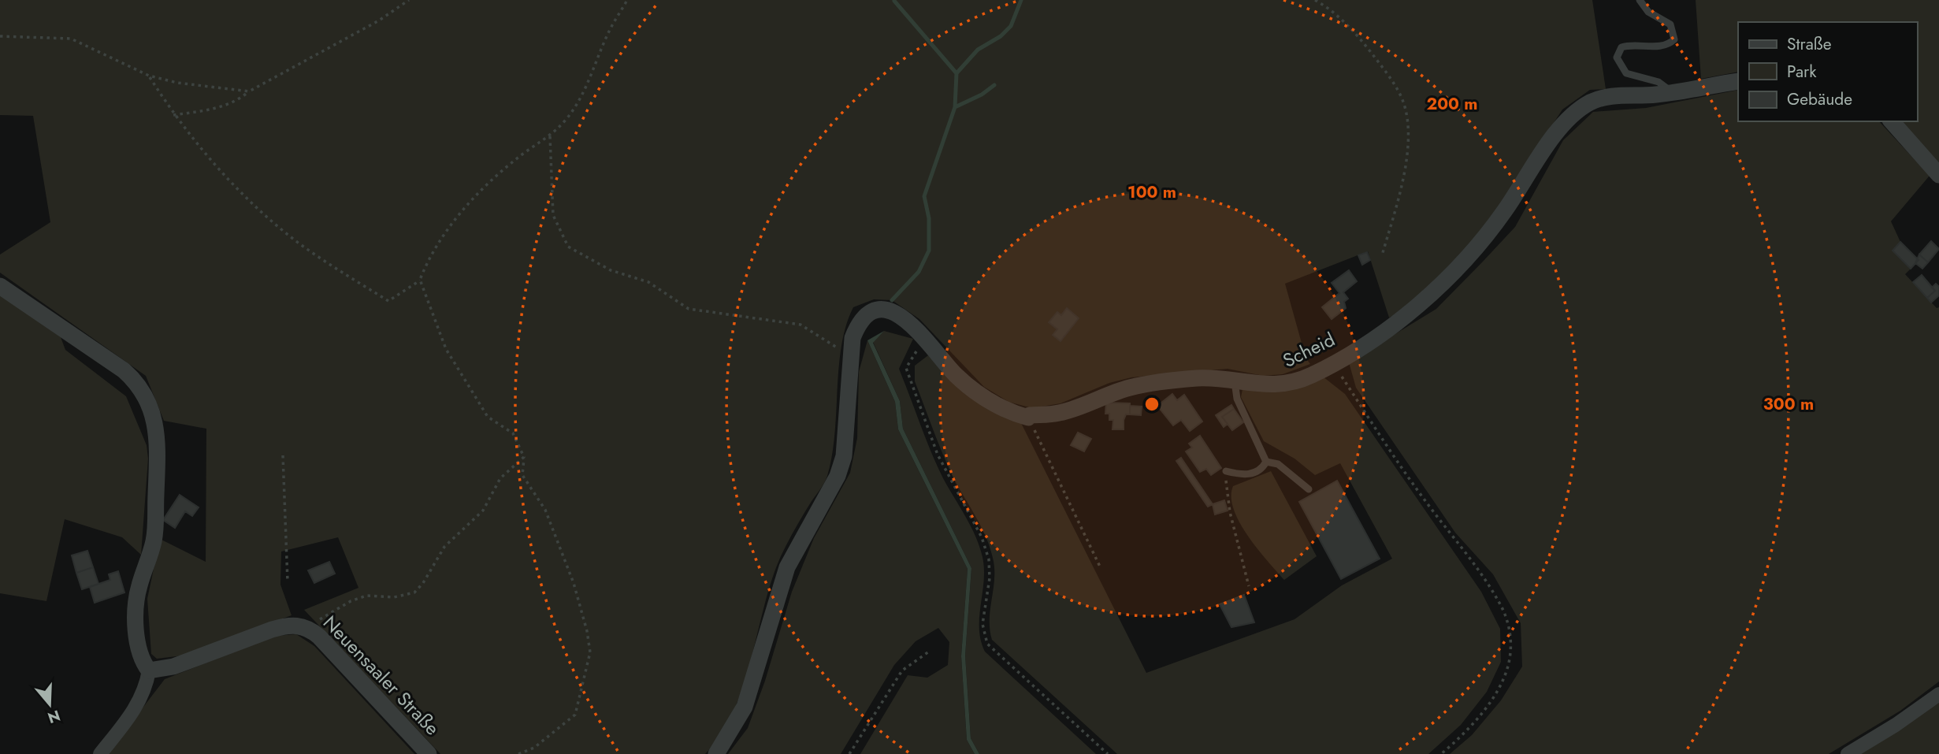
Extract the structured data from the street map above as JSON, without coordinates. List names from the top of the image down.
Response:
{
  "streets": {
    "street": ["Scheid", "Neuensaaler Straße"]
  },
  "legend": ["Straße", "Park", "Gebäude"],
  "north": "bottom",
  "rings": ["200 m", "100 m", "300 m"]
}
